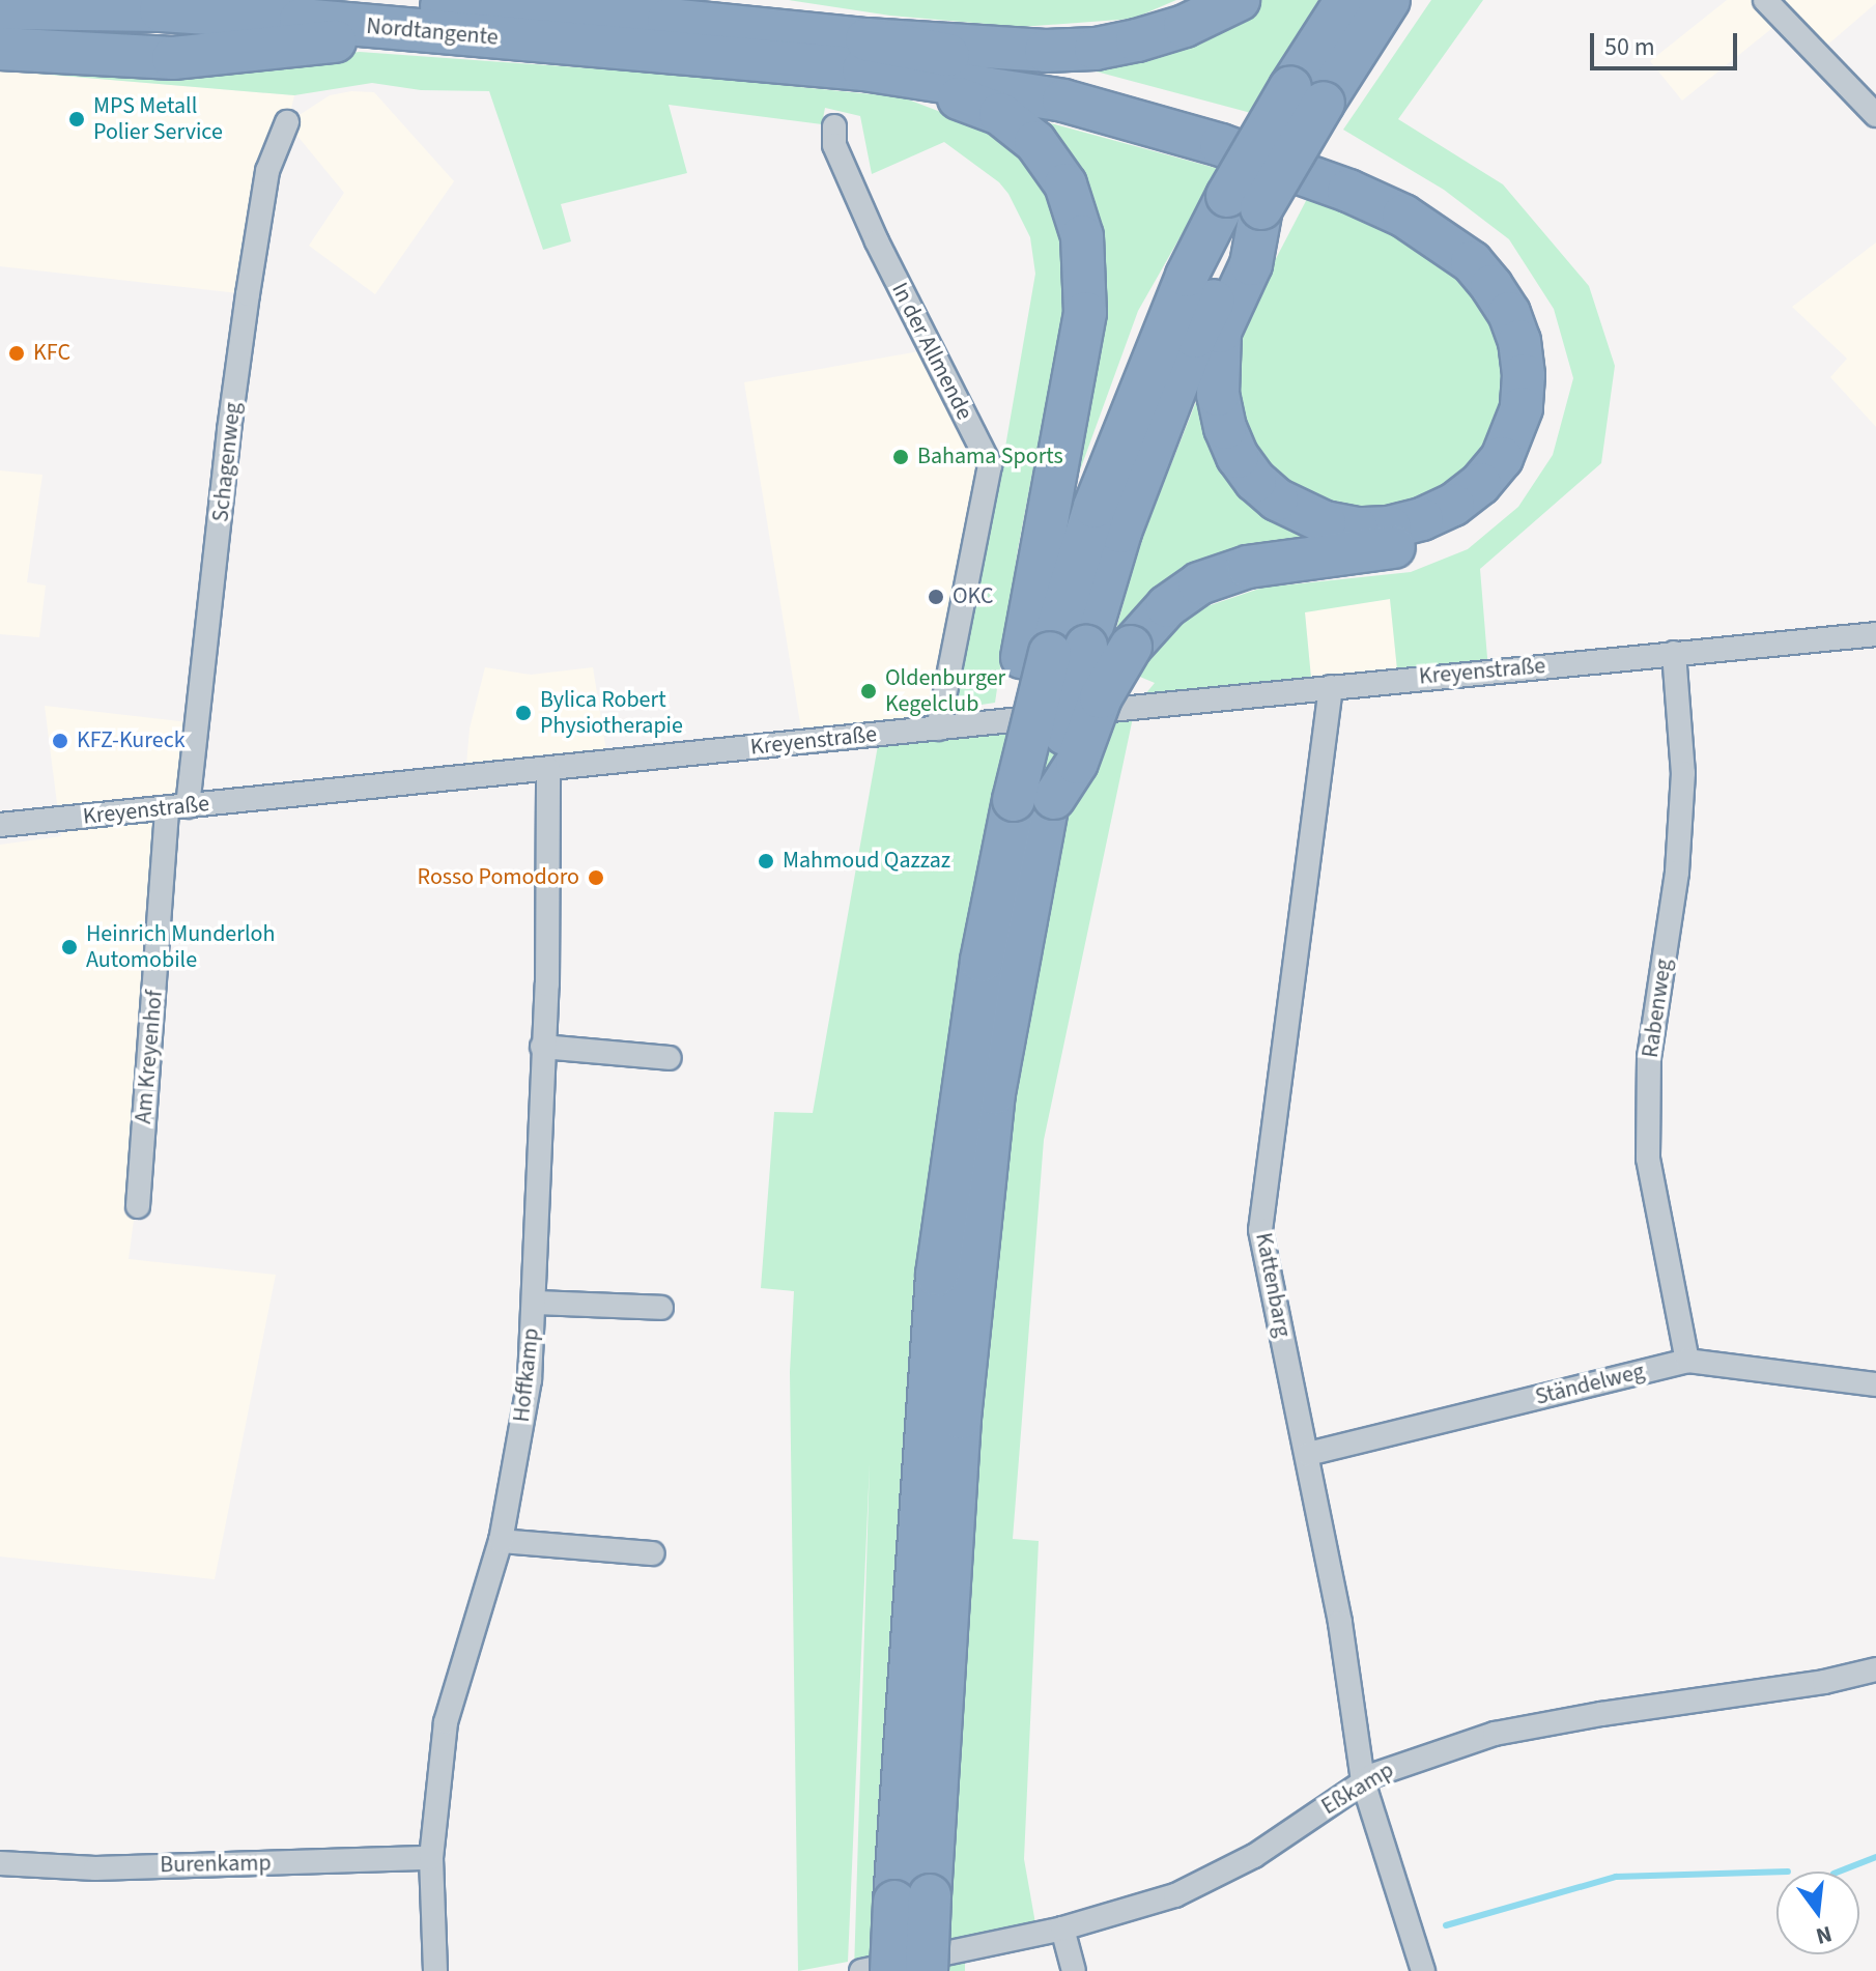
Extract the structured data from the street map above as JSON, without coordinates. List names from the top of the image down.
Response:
{
  "streets": {
    "highway": ["Nordtangente"],
    "street": [
      "In der Allmende",
      "Schagenweg",
      "Kreyenstraße",
      "Rabenweg",
      "Am Kreyenhof",
      "Kattenbarg",
      "Hoffkamp",
      "Ständelweg",
      "Eßkamp",
      "Burenkamp"
    ]
  },
  "crossings": [
    ["In der Allmende", "Kreyenstraße"],
    ["Schagenweg", "Kreyenstraße"],
    ["Schagenweg", "Am Kreyenhof"],
    ["Kreyenstraße", "Rabenweg"],
    ["Kreyenstraße", "Am Kreyenhof"],
    ["Kreyenstraße", "Kattenbarg"],
    ["Kreyenstraße", "Hoffkamp"],
    ["Rabenweg", "Ständelweg"],
    ["Kattenbarg", "Ständelweg"],
    ["Kattenbarg", "Eßkamp"],
    ["Hoffkamp", "Burenkamp"]
  ],
  "places": [
    "MPS Metall Polier Service",
    "KFC",
    "Bahama Sports",
    "OKC",
    "Oldenburger Kegelclub",
    "Bylica Robert Physiotherapie",
    "KFZ-Kureck",
    "Mahmoud Qazzaz",
    "Rosso Pomodoro",
    "Heinrich Munderloh Automobile"
  ],
  "scale_bar": "50 m",
  "north": "bottom"
}
